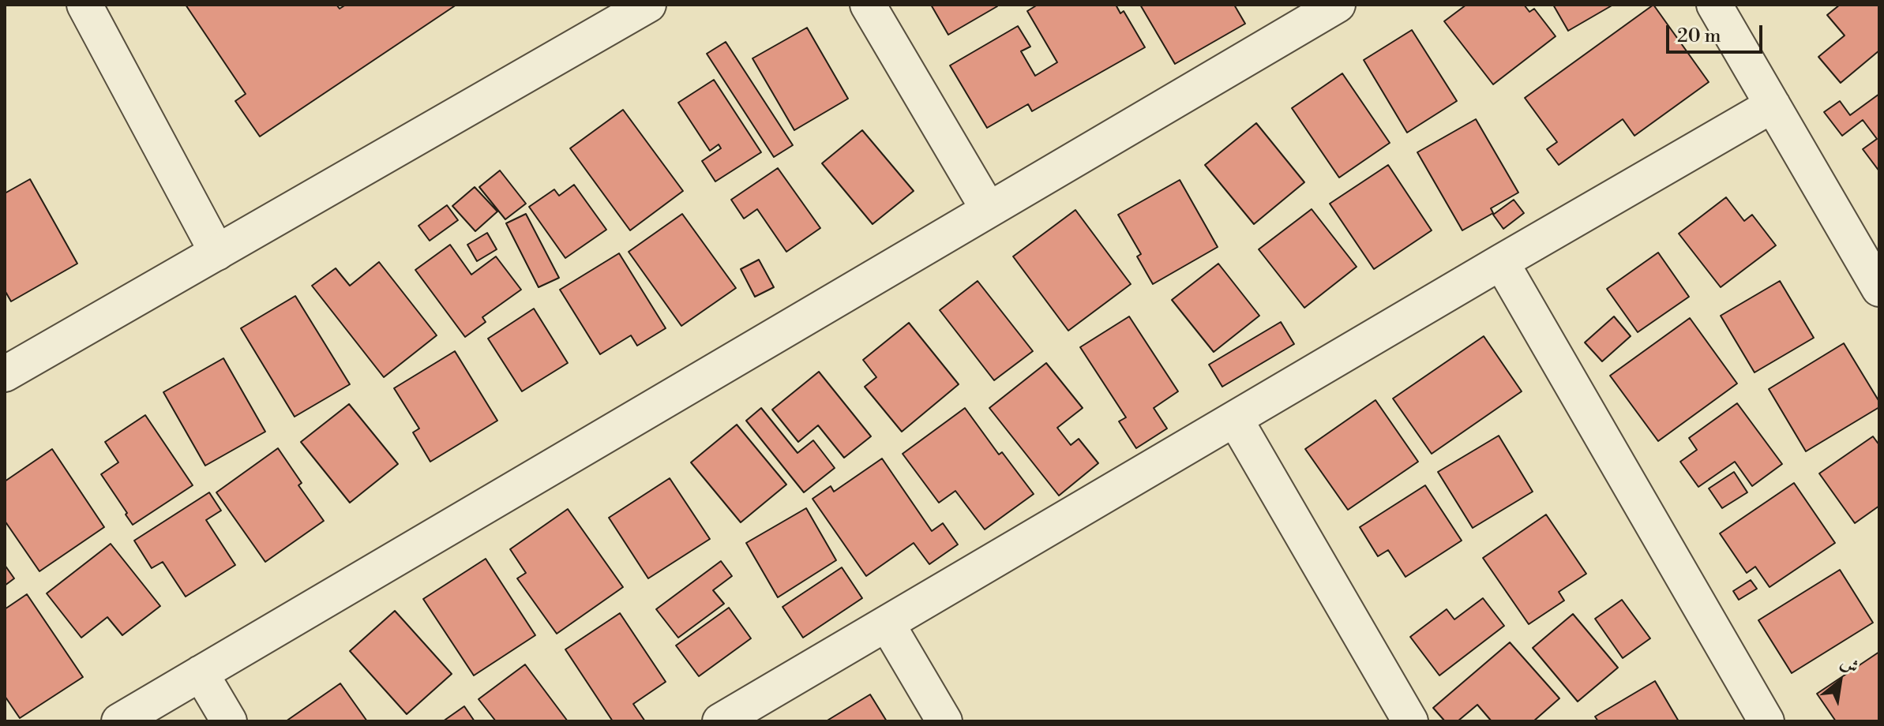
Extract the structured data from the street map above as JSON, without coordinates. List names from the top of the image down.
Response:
{
  "scale_bar": "20 m",
  "north": "top right"
}
